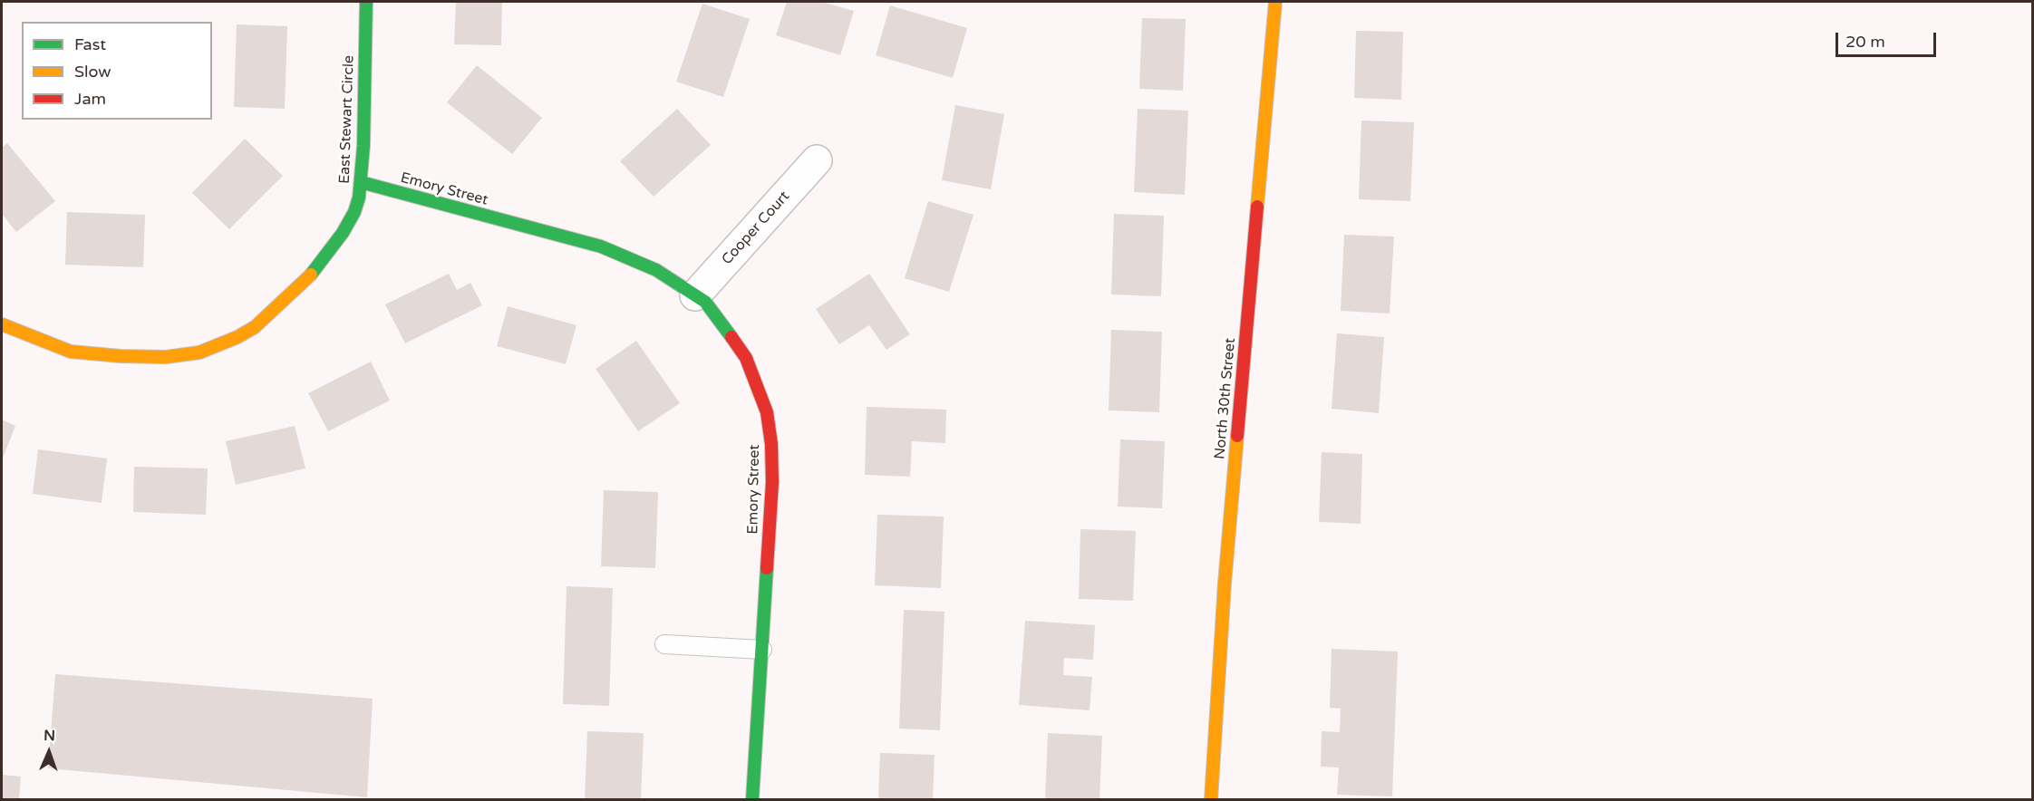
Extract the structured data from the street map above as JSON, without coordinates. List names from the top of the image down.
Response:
{
  "streets": {
    "street": [
      "East Stewart Circle",
      "Emory Street",
      "Cooper Court",
      "North 30th Street"
    ]
  },
  "crossings": [
    ["East Stewart Circle", "Emory Street"],
    ["Emory Street", "Cooper Court"]
  ],
  "legend": ["Fast", "Slow", "Jam"],
  "scale_bar": "20 m",
  "north": "top"
}
